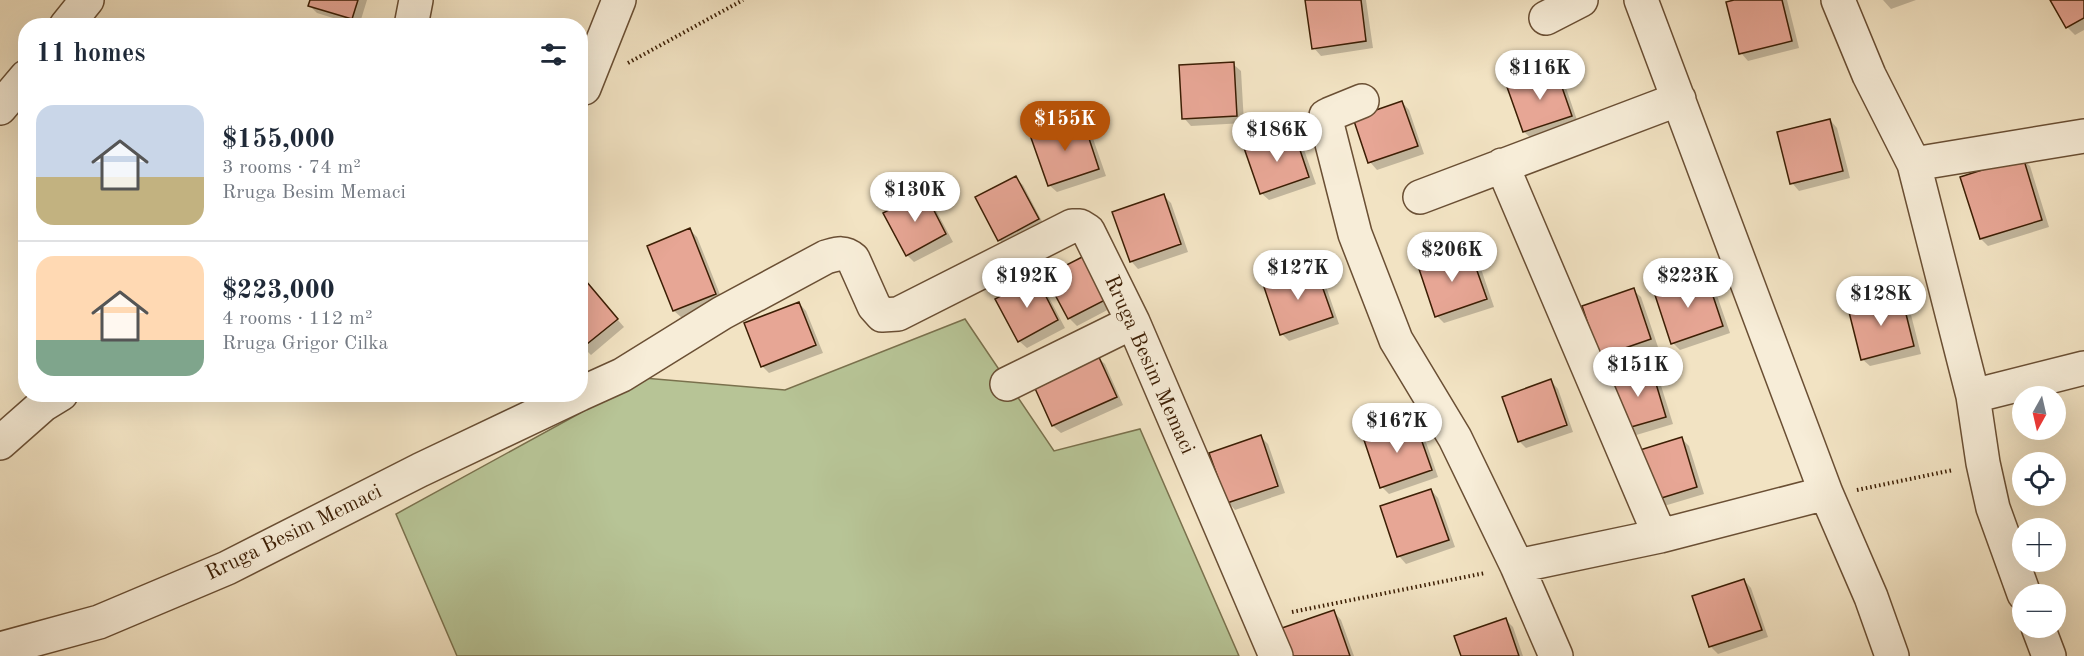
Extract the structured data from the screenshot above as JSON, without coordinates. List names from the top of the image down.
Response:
{
  "streets": {
    "street": ["Rruga Besim Memaci"]
  },
  "north": "bottom",
  "page": {
    "heading": "11 homes",
    "price": [
      "$116K",
      "$155K",
      "$186K",
      "$130K",
      "$206K",
      "$127K",
      "$192K",
      "$223K",
      "$128K",
      "$151K",
      "$167K"
    ],
    "list": [
      {
        "name": "$155,000",
        "note": "3 rooms · 74 m² · Rruga Besim Memaci"
      },
      {
        "name": "$223,000",
        "note": "4 rooms · 112 m² · Rruga Grigor Cilka"
      }
    ],
    "map_buttons": ["+", "−"]
  }
}
